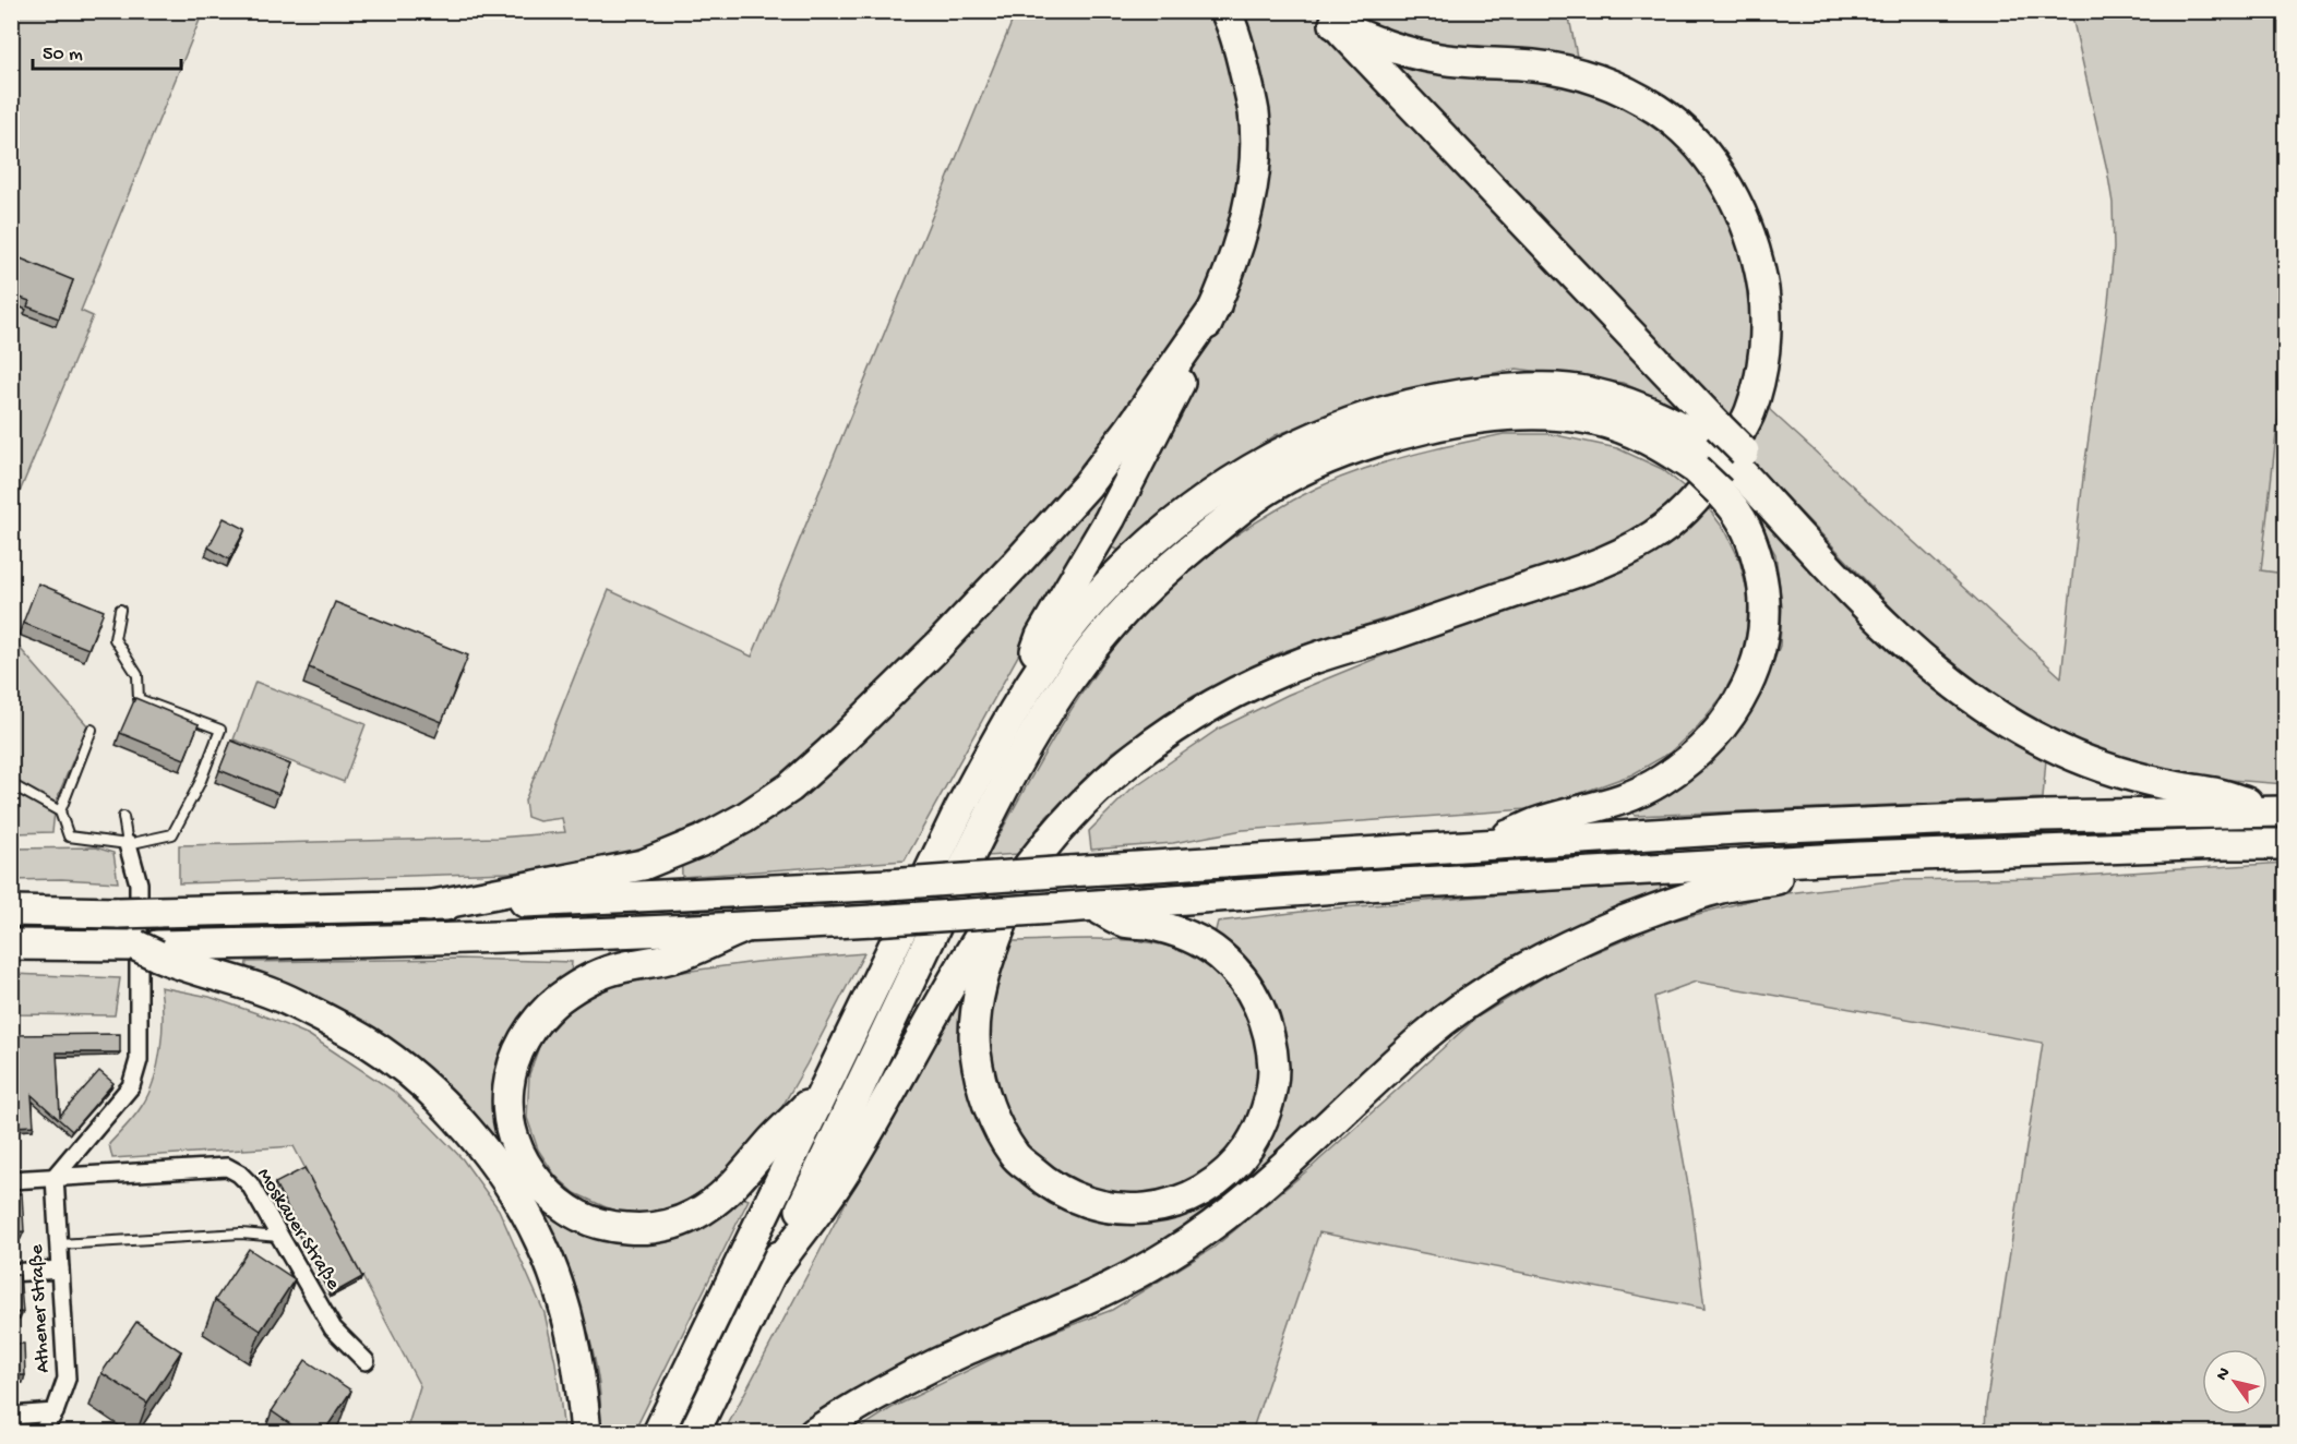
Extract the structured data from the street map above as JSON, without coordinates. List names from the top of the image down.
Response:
{
  "streets": {
    "street": ["Moskauer Straße", "Athener Straße"]
  },
  "crossings": [
    ["Moskauer Straße", "Athener Straße"]
  ],
  "scale_bar": "50 m",
  "north": "top left"
}
